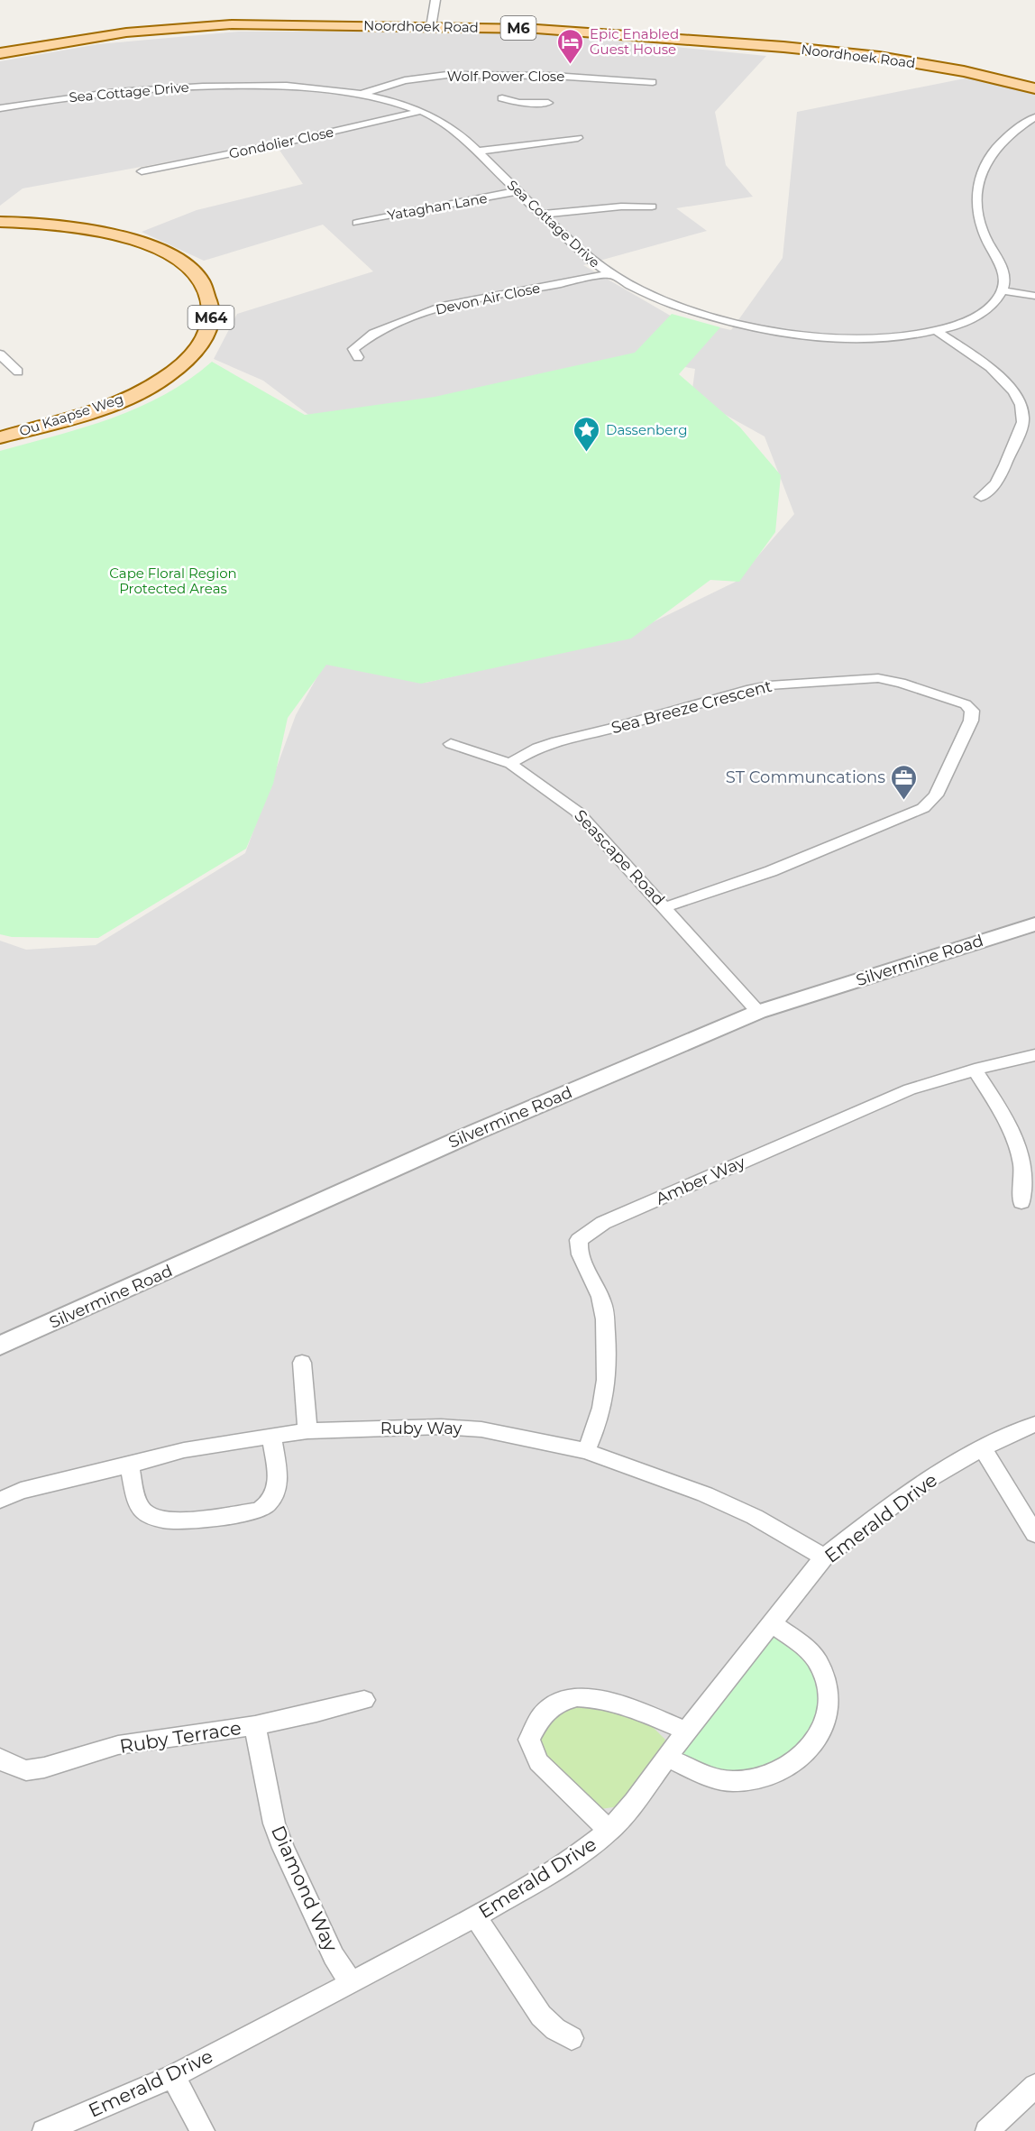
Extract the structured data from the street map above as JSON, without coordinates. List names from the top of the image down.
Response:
{
  "streets": {
    "main road": [
      "Noordhoek Road",
      "M6",
      "M64",
      "Ou Kaapse Weg"
    ],
    "street": [
      "Wolf Power Close",
      "Sea Cottage Drive",
      "Gondolier Close",
      "Yataghan Lane",
      "Devon Air Close",
      "Sea Breeze Crescent",
      "Seascape Road",
      "Silvermine Road",
      "Amber Way",
      "Ruby Way",
      "Emerald Drive",
      "Ruby Terrace",
      "Diamond Way"
    ]
  },
  "crossings": [
    ["Wolf Power Close", "Sea Cottage Drive"],
    ["Sea Cottage Drive", "Gondolier Close"],
    ["Sea Cottage Drive", "Yataghan Lane"],
    ["Sea Cottage Drive", "Devon Air Close"],
    ["Sea Breeze Crescent", "Seascape Road"],
    ["Seascape Road", "Silvermine Road"],
    ["Amber Way", "Ruby Way"],
    ["Ruby Way", "Emerald Drive"],
    ["Emerald Drive", "Diamond Way"],
    ["Ruby Terrace", "Diamond Way"]
  ],
  "parks": ["Cape Floral Region Protected Areas"],
  "places": {
    "hotel": ["Epic Enabled Guest House"],
    "place": ["Dassenberg"],
    "office": ["ST Communcations"]
  }
}
